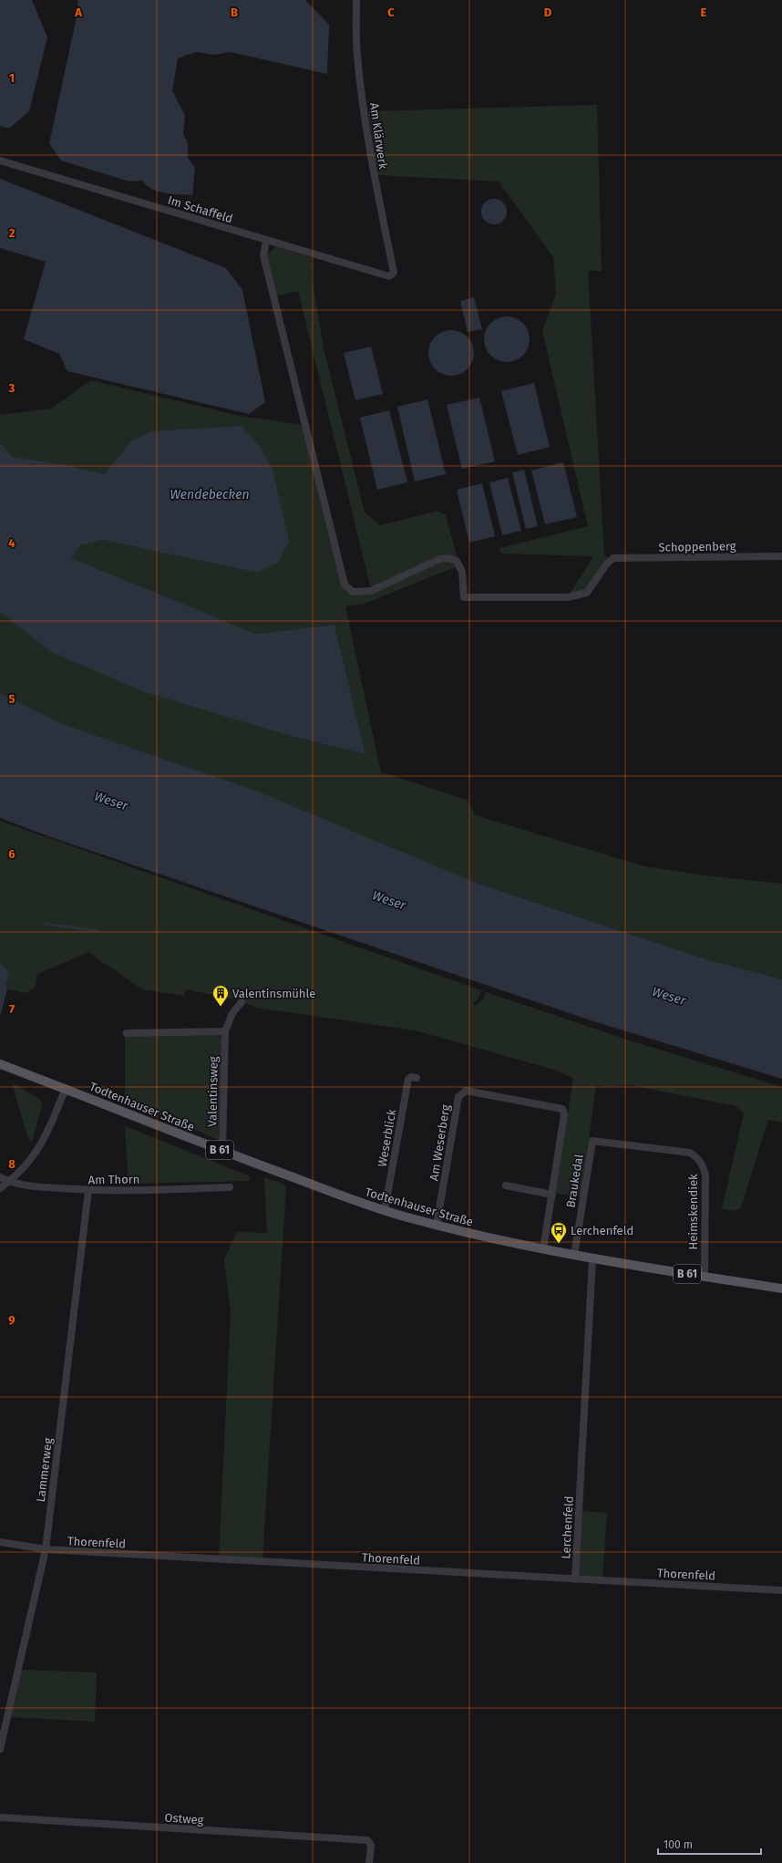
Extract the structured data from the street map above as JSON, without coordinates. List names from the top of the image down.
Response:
{
  "streets": {
    "main road": ["Todtenhauser Straße", "B 61"],
    "street": [
      "Am Klärwerk",
      "Im Schaffeld",
      "Schoppenberg",
      "Valentinsweg",
      "Weserblick",
      "Am Weserberg",
      "Am Thorn",
      "Braukedal",
      "Heimskendiek",
      "Lammerweg",
      "Lerchenfeld",
      "Thorenfeld",
      "Ostweg"
    ]
  },
  "crossings": [
    ["Am Klärwerk", "Im Schaffeld"],
    ["Im Schaffeld", "Schoppenberg"],
    ["Valentinsweg", "Todtenhauser Straße"],
    ["Todtenhauser Straße", "Weserblick"],
    ["Todtenhauser Straße", "Am Weserberg"],
    ["Todtenhauser Straße", "B 61"],
    ["Todtenhauser Straße", "Braukedal"],
    ["Todtenhauser Straße", "Heimskendiek"],
    ["Todtenhauser Straße", "Lerchenfeld"],
    ["Am Thorn", "Lammerweg"],
    ["Braukedal", "Heimskendiek"],
    ["Lammerweg", "Thorenfeld"],
    ["Lerchenfeld", "Thorenfeld"]
  ],
  "water": ["Wendebecken", "Weser"],
  "places": {
    "building": ["Valentinsmühle"],
    "bus stop": ["Lerchenfeld"]
  },
  "scale_bar": "100 m",
  "grid": {
    "columns": [
      "A",
      "B",
      "C",
      "D",
      "E"
    ],
    "rows": [
      "1",
      "2",
      "3",
      "4",
      "5",
      "6",
      "7",
      "8",
      "9"
    ]
  }
}
